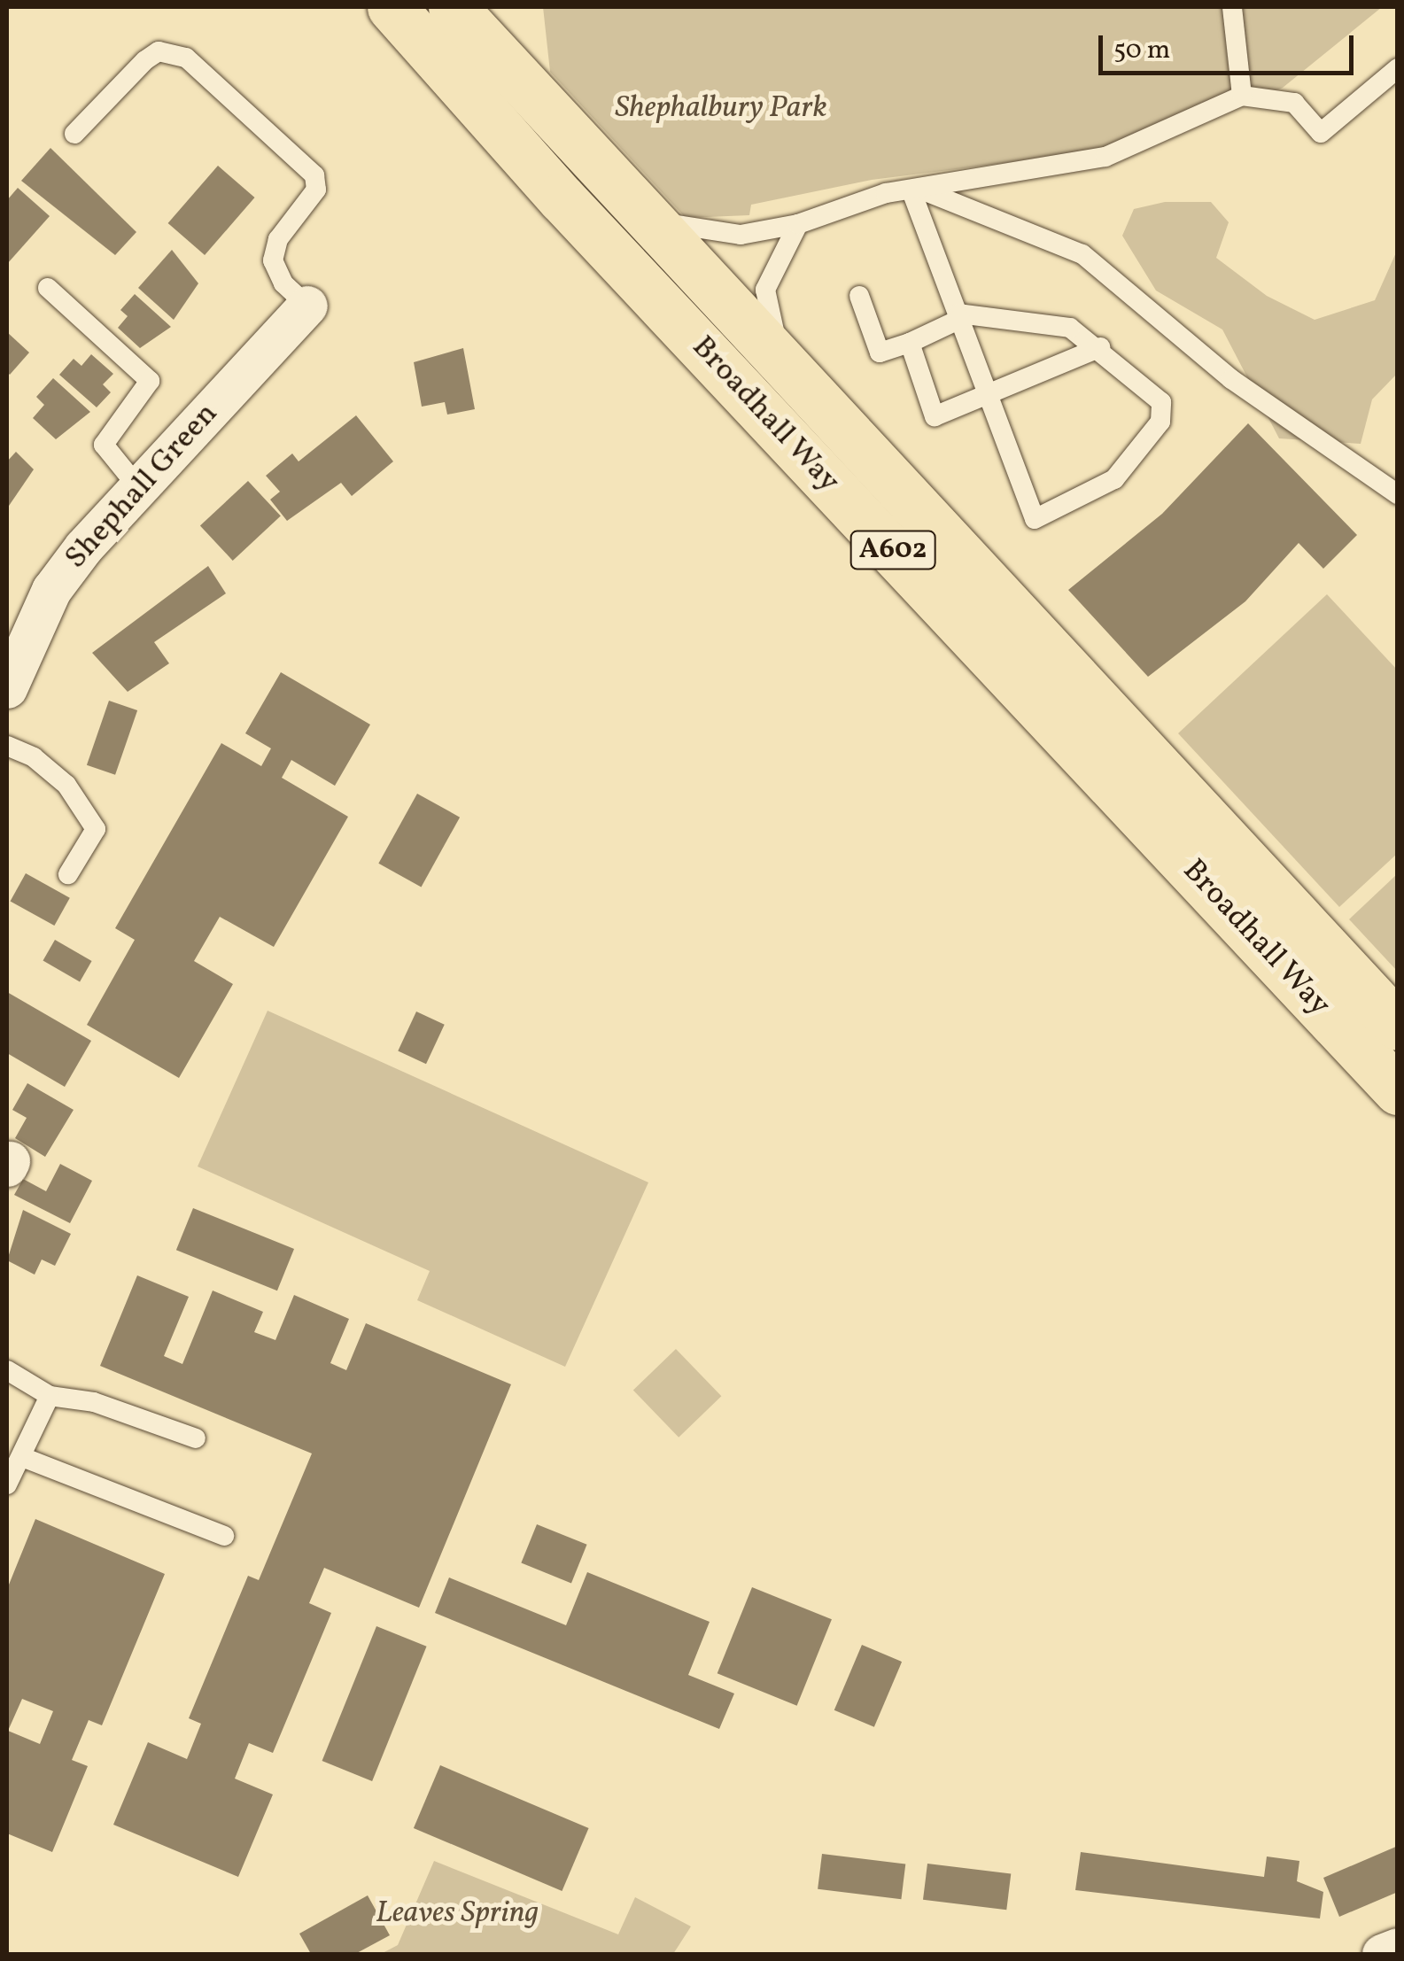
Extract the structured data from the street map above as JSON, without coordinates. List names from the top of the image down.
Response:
{
  "streets": {
    "highway": ["Broadhall Way", "A602"],
    "street": ["Shephall Green"]
  },
  "parks": ["Shephalbury Park", "Leaves Spring"],
  "scale_bar": "50 m"
}
